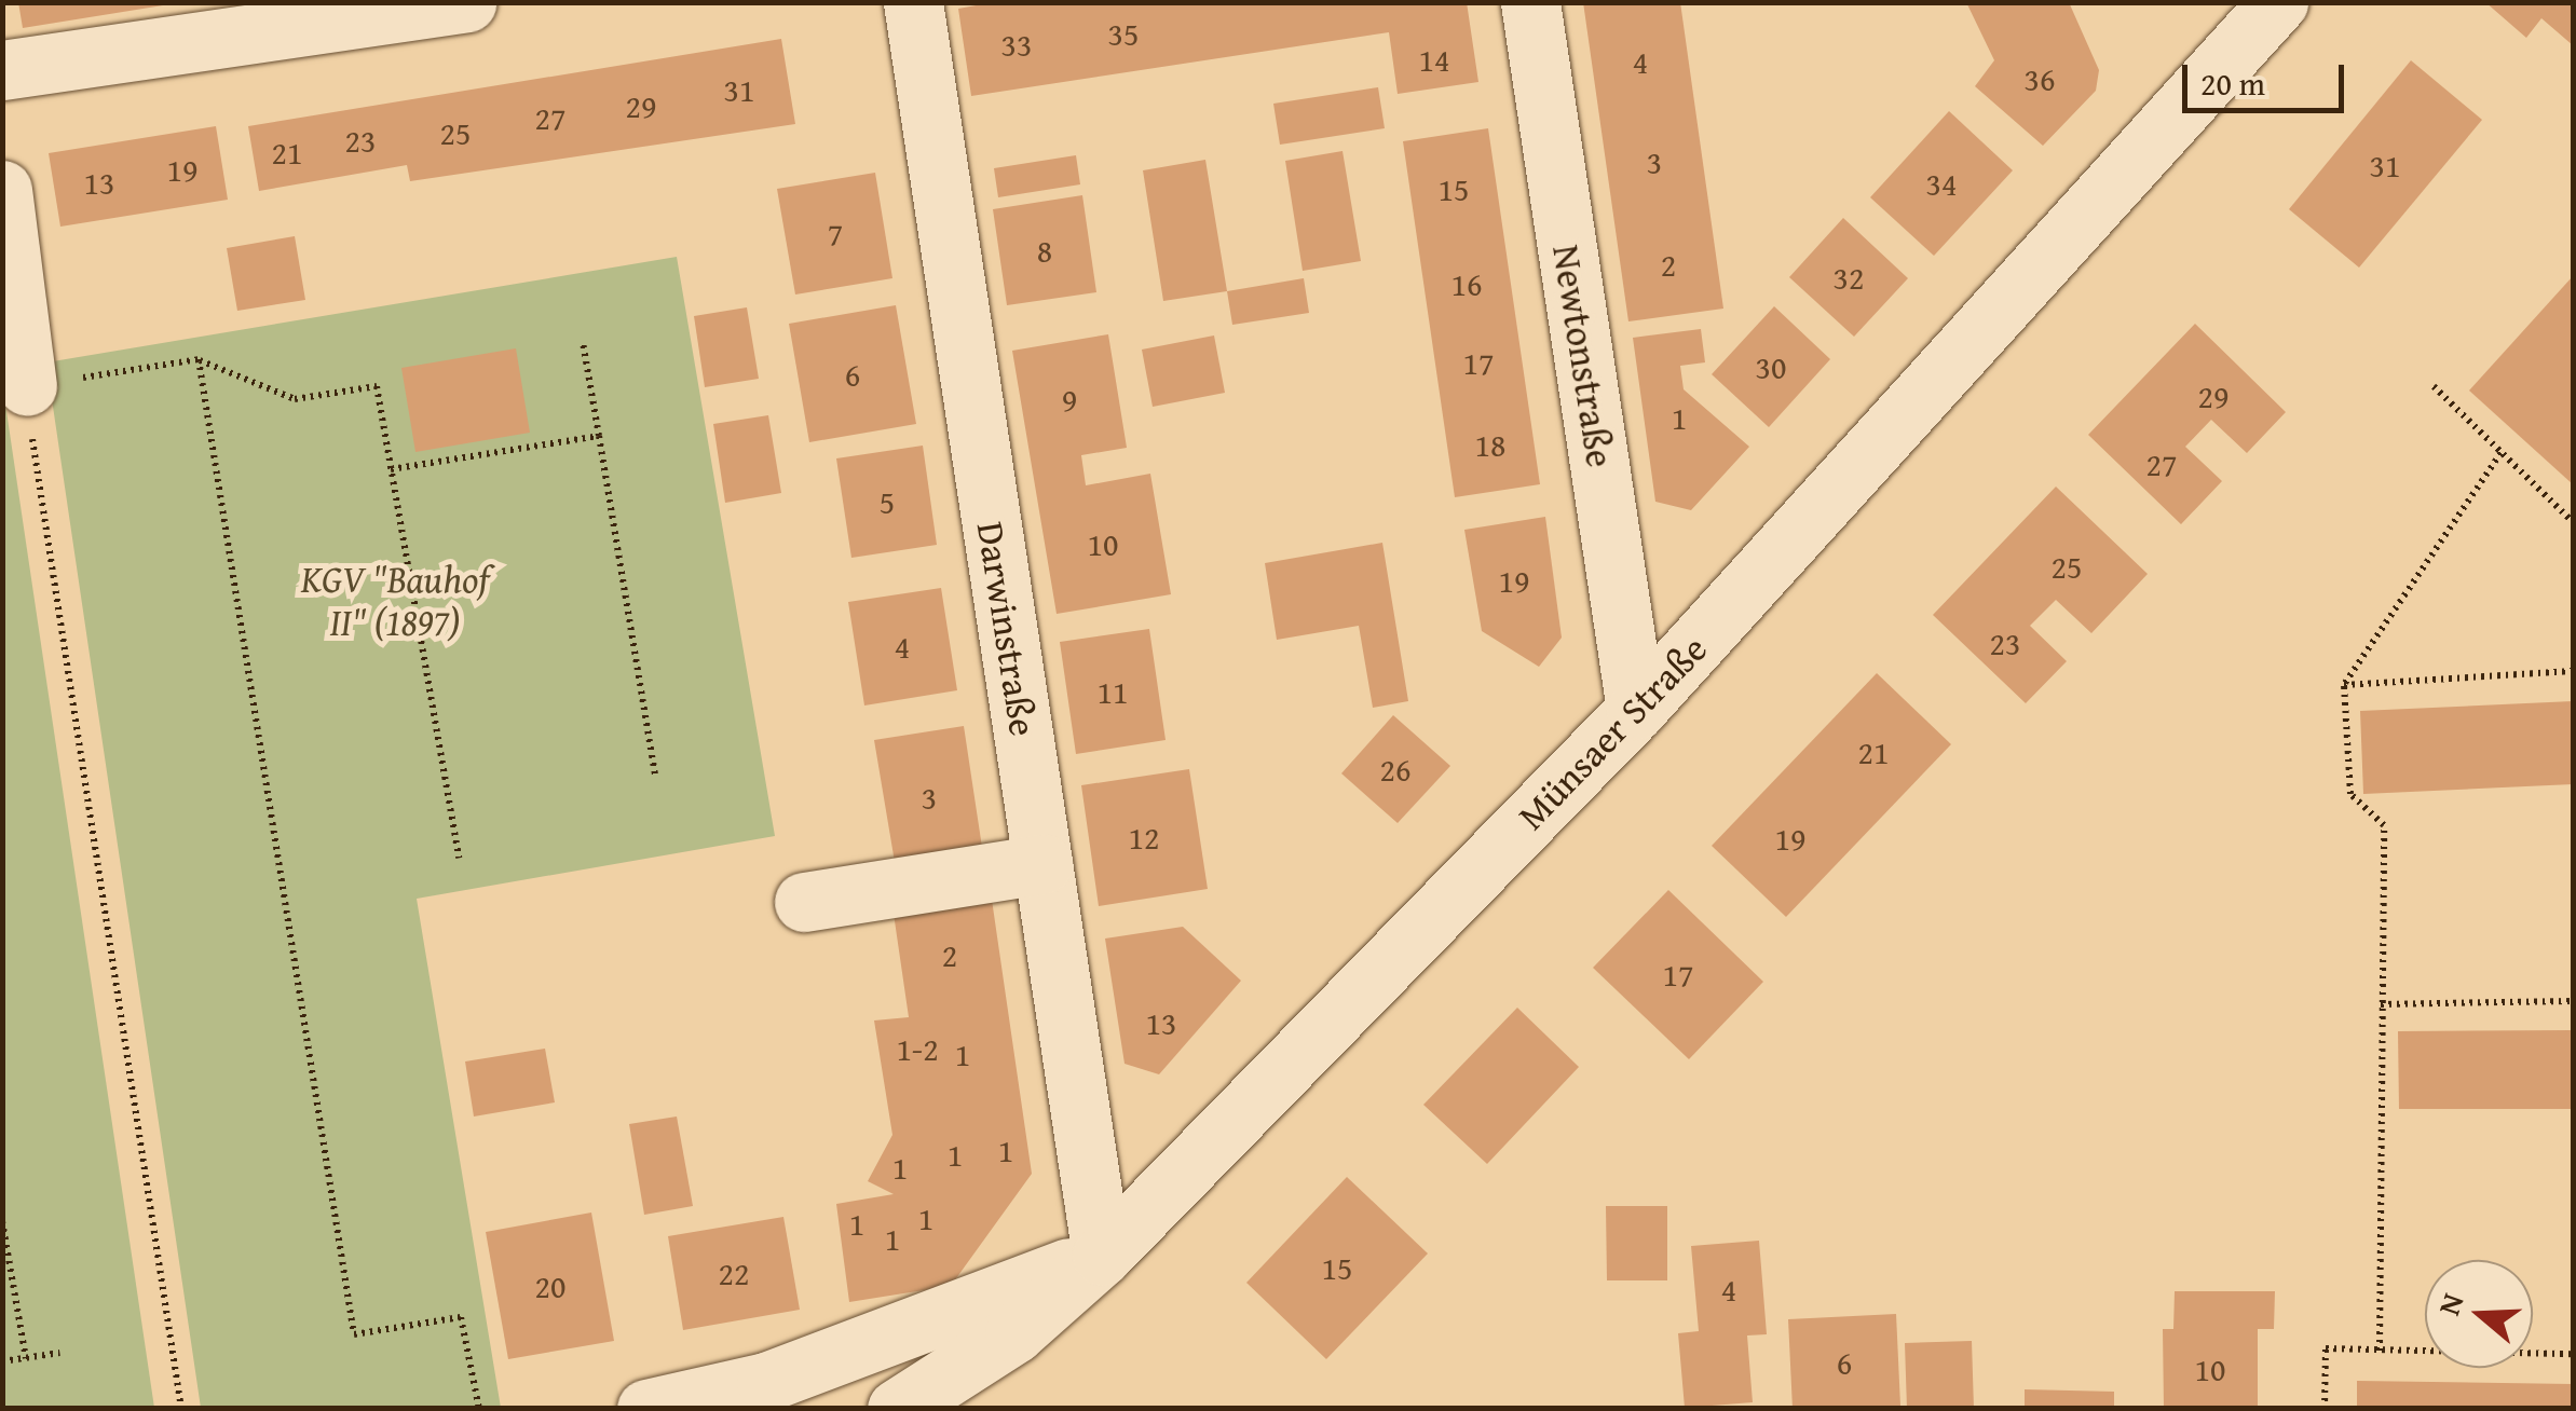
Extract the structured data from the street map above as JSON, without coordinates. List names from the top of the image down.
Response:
{
  "streets": {
    "street": ["Newtonstraße", "Darwinstraße", "Münsaer Straße"]
  },
  "crossings": [
    ["Newtonstraße", "Münsaer Straße"],
    ["Darwinstraße", "Münsaer Straße"]
  ],
  "parks": ["KGV \"Bauhof II\" (1897)"],
  "house_numbers": [
    "35",
    "33",
    "14",
    "4",
    "36",
    "31",
    "29",
    "27",
    "25",
    "23",
    "21",
    "3",
    "31",
    "19",
    "13",
    "34",
    "15",
    "7",
    "8",
    "2",
    "32",
    "16",
    "17",
    "30",
    "6",
    "29",
    "9",
    "1",
    "18",
    "27",
    "5",
    "10",
    "25",
    "19",
    "23",
    "4",
    "11",
    "21",
    "26",
    "3",
    "12",
    "19",
    "2",
    "17",
    "13",
    "1-2",
    "1",
    "1",
    "1",
    "1",
    "1",
    "1",
    "1",
    "15",
    "22",
    "20",
    "4",
    "6",
    "10"
  ],
  "scale_bar": "20 m",
  "north": "left"
}
